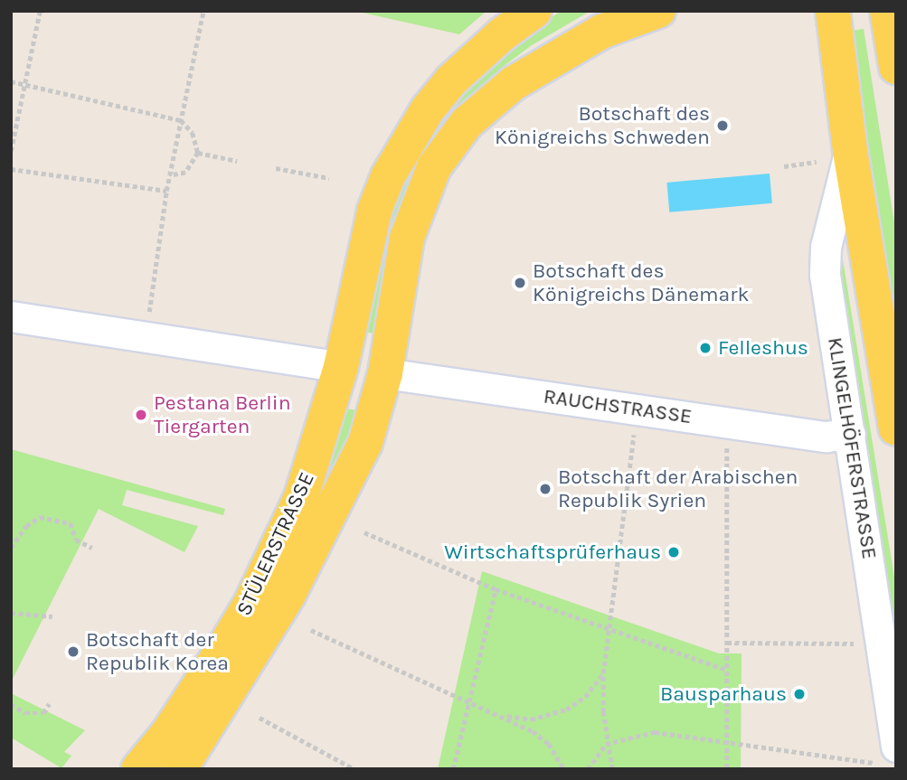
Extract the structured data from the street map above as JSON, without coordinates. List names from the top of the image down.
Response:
{
  "streets": {
    "main road": ["KLINGELHÖFERSTRASSE", "STÜLERSTRASSE"],
    "street": ["RAUCHSTRASSE"]
  },
  "crossings": [
    ["RAUCHSTRASSE", "KLINGELHÖFERSTRASSE"],
    ["RAUCHSTRASSE", "STÜLERSTRASSE"]
  ],
  "places": [
    "Botschaft des Königreichs Schweden",
    "Botschaft des Königreichs Dänemark",
    "Felleshus",
    "Pestana Berlin Tiergarten",
    "Botschaft der Arabischen Republik Syrien",
    "Wirtschaftsprüferhaus",
    "Botschaft der Republik Korea",
    "Bausparhaus"
  ]
}
